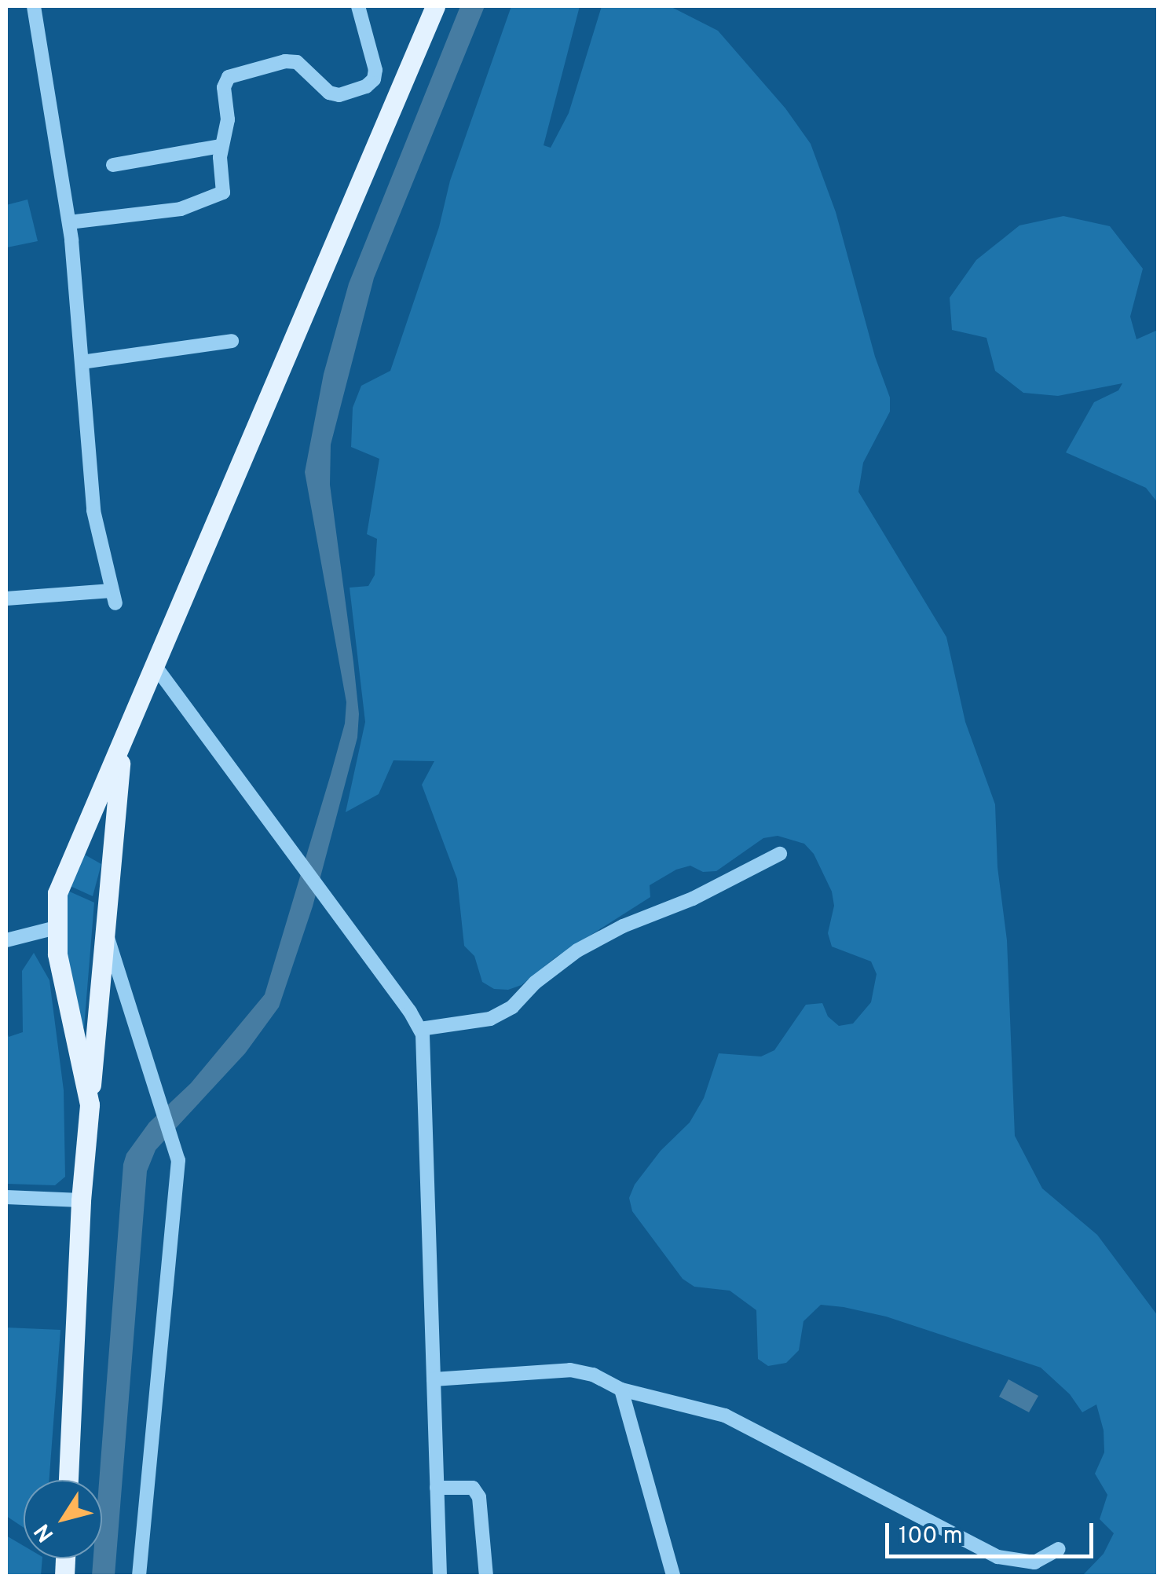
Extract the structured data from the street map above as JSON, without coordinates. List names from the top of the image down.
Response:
{
  "scale_bar": "100 m",
  "north": "bottom left"
}
